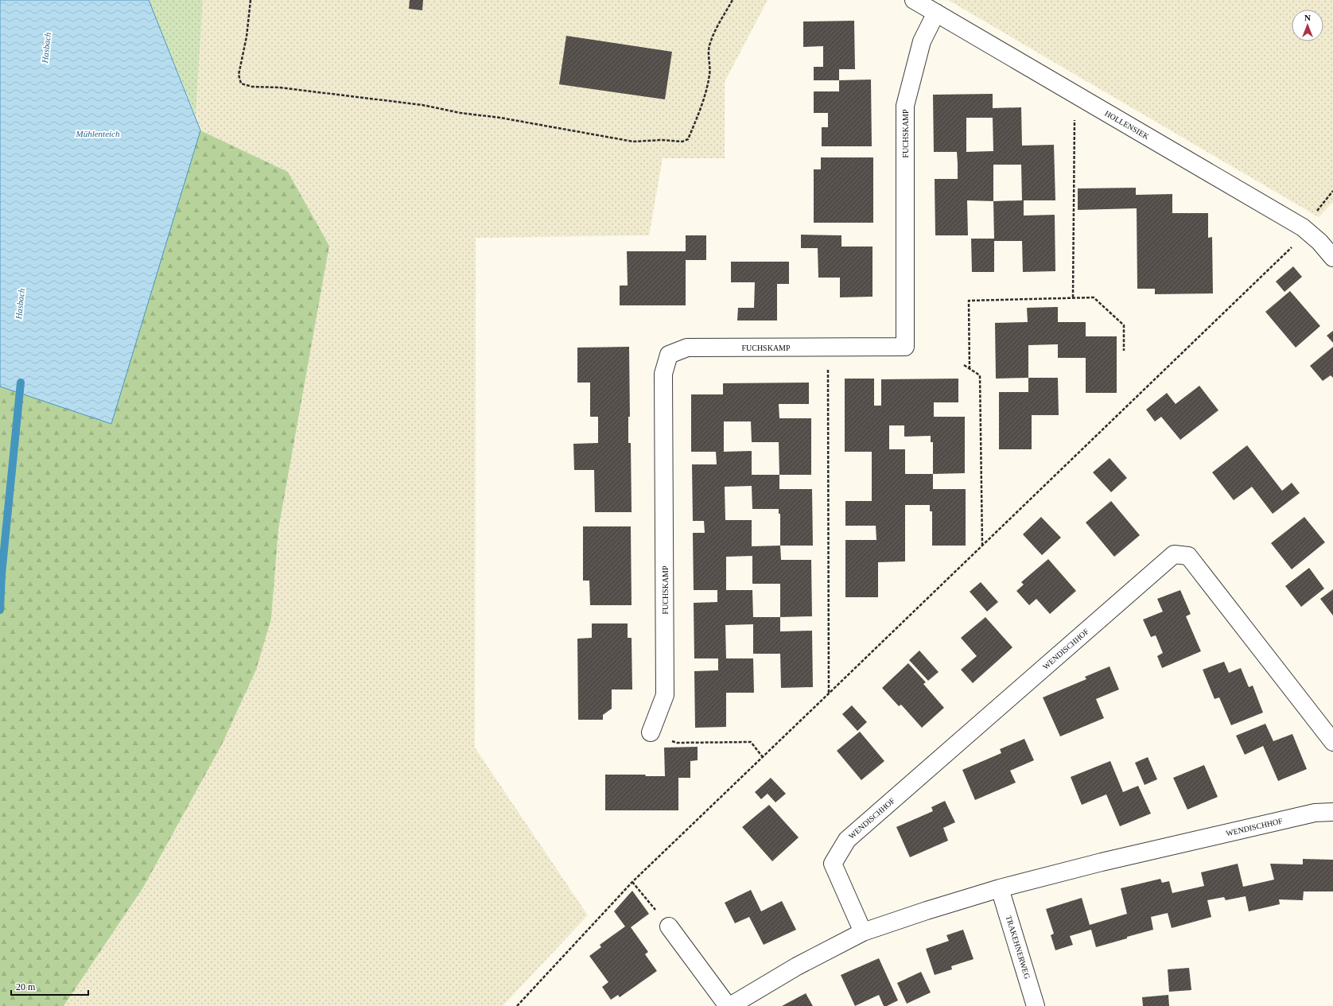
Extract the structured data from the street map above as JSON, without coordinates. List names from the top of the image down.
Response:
{
  "streets": {
    "street": [
      "HOLLENSIEK",
      "FUCHSKAMP",
      "WENDISCHHOF",
      "TRAKEHNERWEG"
    ]
  },
  "crossings": [
    ["HOLLENSIEK", "FUCHSKAMP"],
    ["WENDISCHHOF", "TRAKEHNERWEG"]
  ],
  "water": ["Hasbach", "Mühlenteich"],
  "scale_bar": "20 m",
  "north": "top"
}
